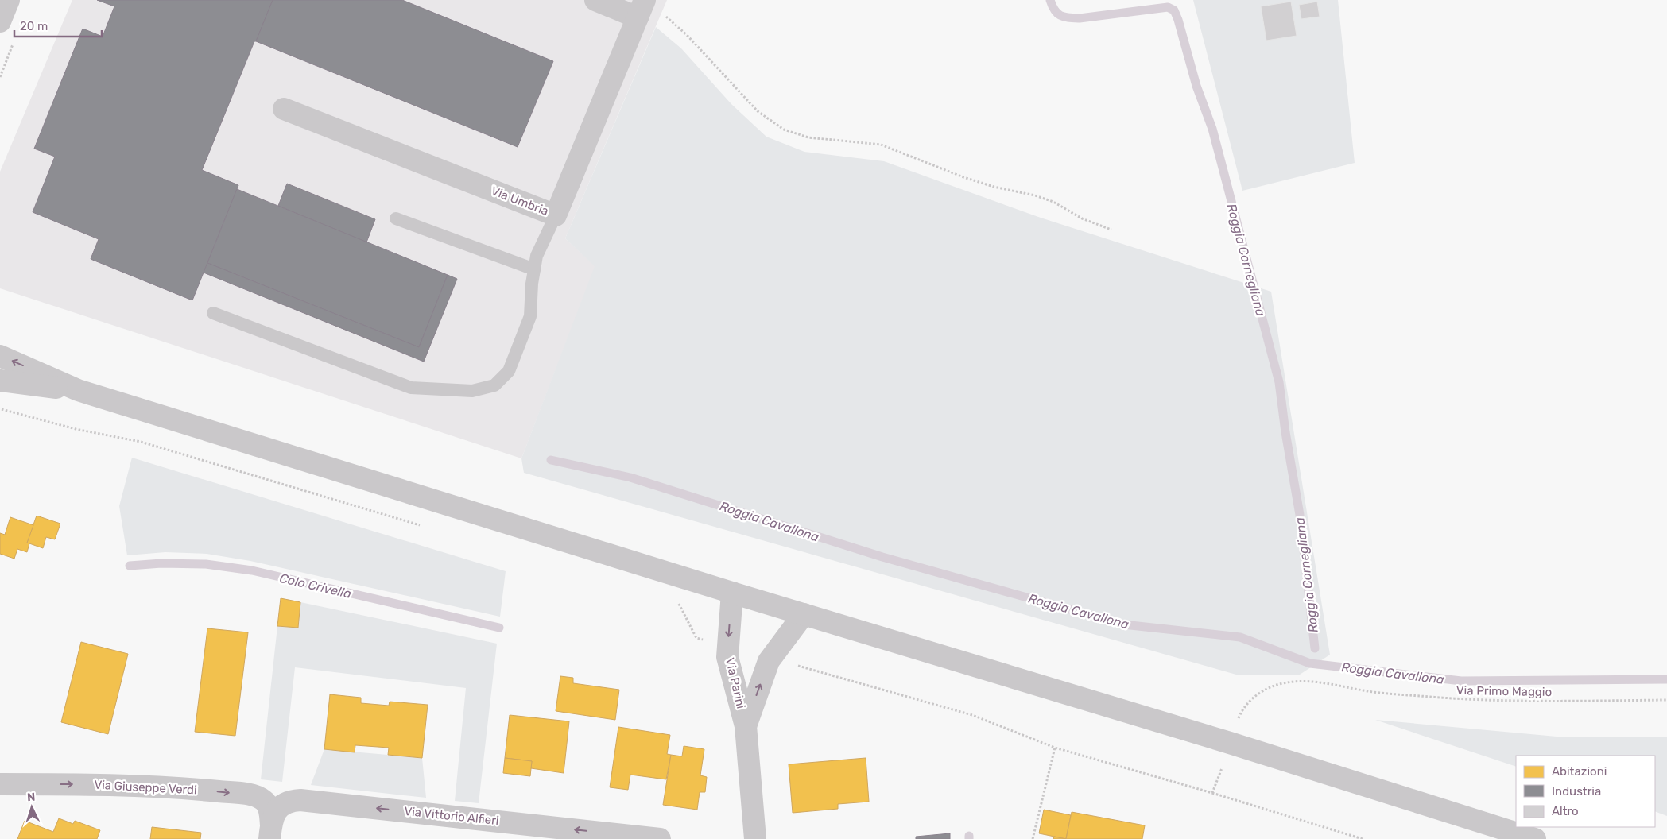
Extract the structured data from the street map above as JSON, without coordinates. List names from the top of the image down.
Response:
{
  "streets": {
    "street": [
      "Via Umbria",
      "Via Parini",
      "Via Giuseppe Verdi",
      "Via Vittorio Alfieri"
    ],
    "path": ["Via Primo Maggio"]
  },
  "crossings": [
    ["Via Giuseppe Verdi", "Via Vittorio Alfieri"]
  ],
  "one_way": ["Via Giuseppe Verdi", "Via Vittorio Alfieri"],
  "water": ["Roggia Cornegliana", "Roggia Cavallona", "Colo Crivella"],
  "legend": ["Abitazioni", "Industria", "Altro"],
  "scale_bar": "20 m",
  "north": "top"
}
